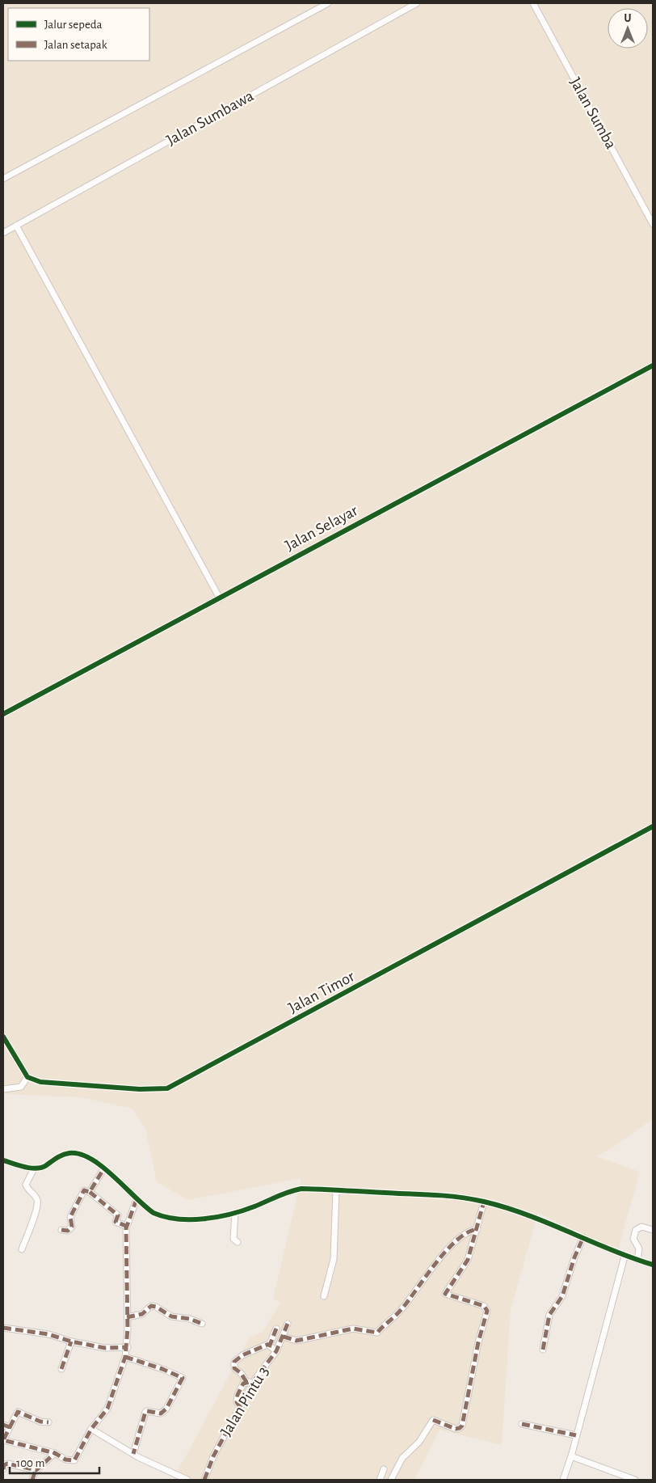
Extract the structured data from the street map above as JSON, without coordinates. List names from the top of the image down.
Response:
{
  "streets": {
    "street": [
      "Jalan Sumba",
      "Jalan Sumbawa",
      "Jalan Selayar",
      "Jalan Timor",
      "Jalan Pintu 3"
    ]
  },
  "legend": ["Jalur sepeda", "Jalan setapak"],
  "scale_bar": "100 m",
  "north": "top"
}
